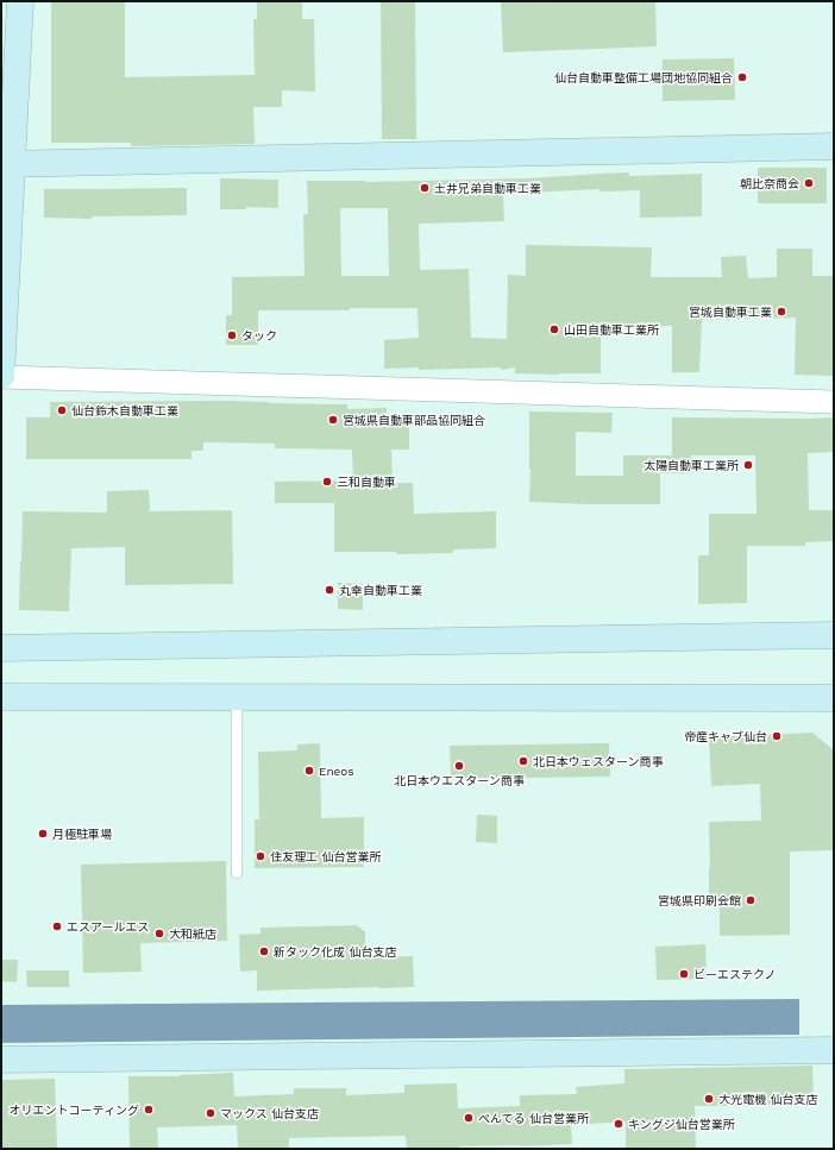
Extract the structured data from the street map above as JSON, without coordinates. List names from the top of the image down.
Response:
{
  "places": [
    "仙台自動車整備工場団地協同組合",
    "朝比奈商会",
    "土井兄弟自動車工業",
    "宮城自動車工業",
    "山田自動車工業所",
    "タック",
    "仙台鈴木自動車工業",
    "宮城県自動車部品協同組合",
    "太陽自動車工業所",
    "三和自動車",
    "丸幸自動車工業",
    "帝産キャブ仙台",
    "北日本ウェスターン商事",
    "北日本ウエスターン商事",
    "Eneos",
    "月極駐車場",
    "住友理工 仙台営業所",
    "宮城県印刷会館",
    "エスアールエス",
    "大和紙店",
    "新タック化成 仙台支店",
    "ビーエステクノ",
    "大光電機 仙台支店",
    "オリエントコーティング",
    "マックス 仙台支店",
    "ぺんてる 仙台営業所",
    "キングジ仙台営業所"
  ]
}
